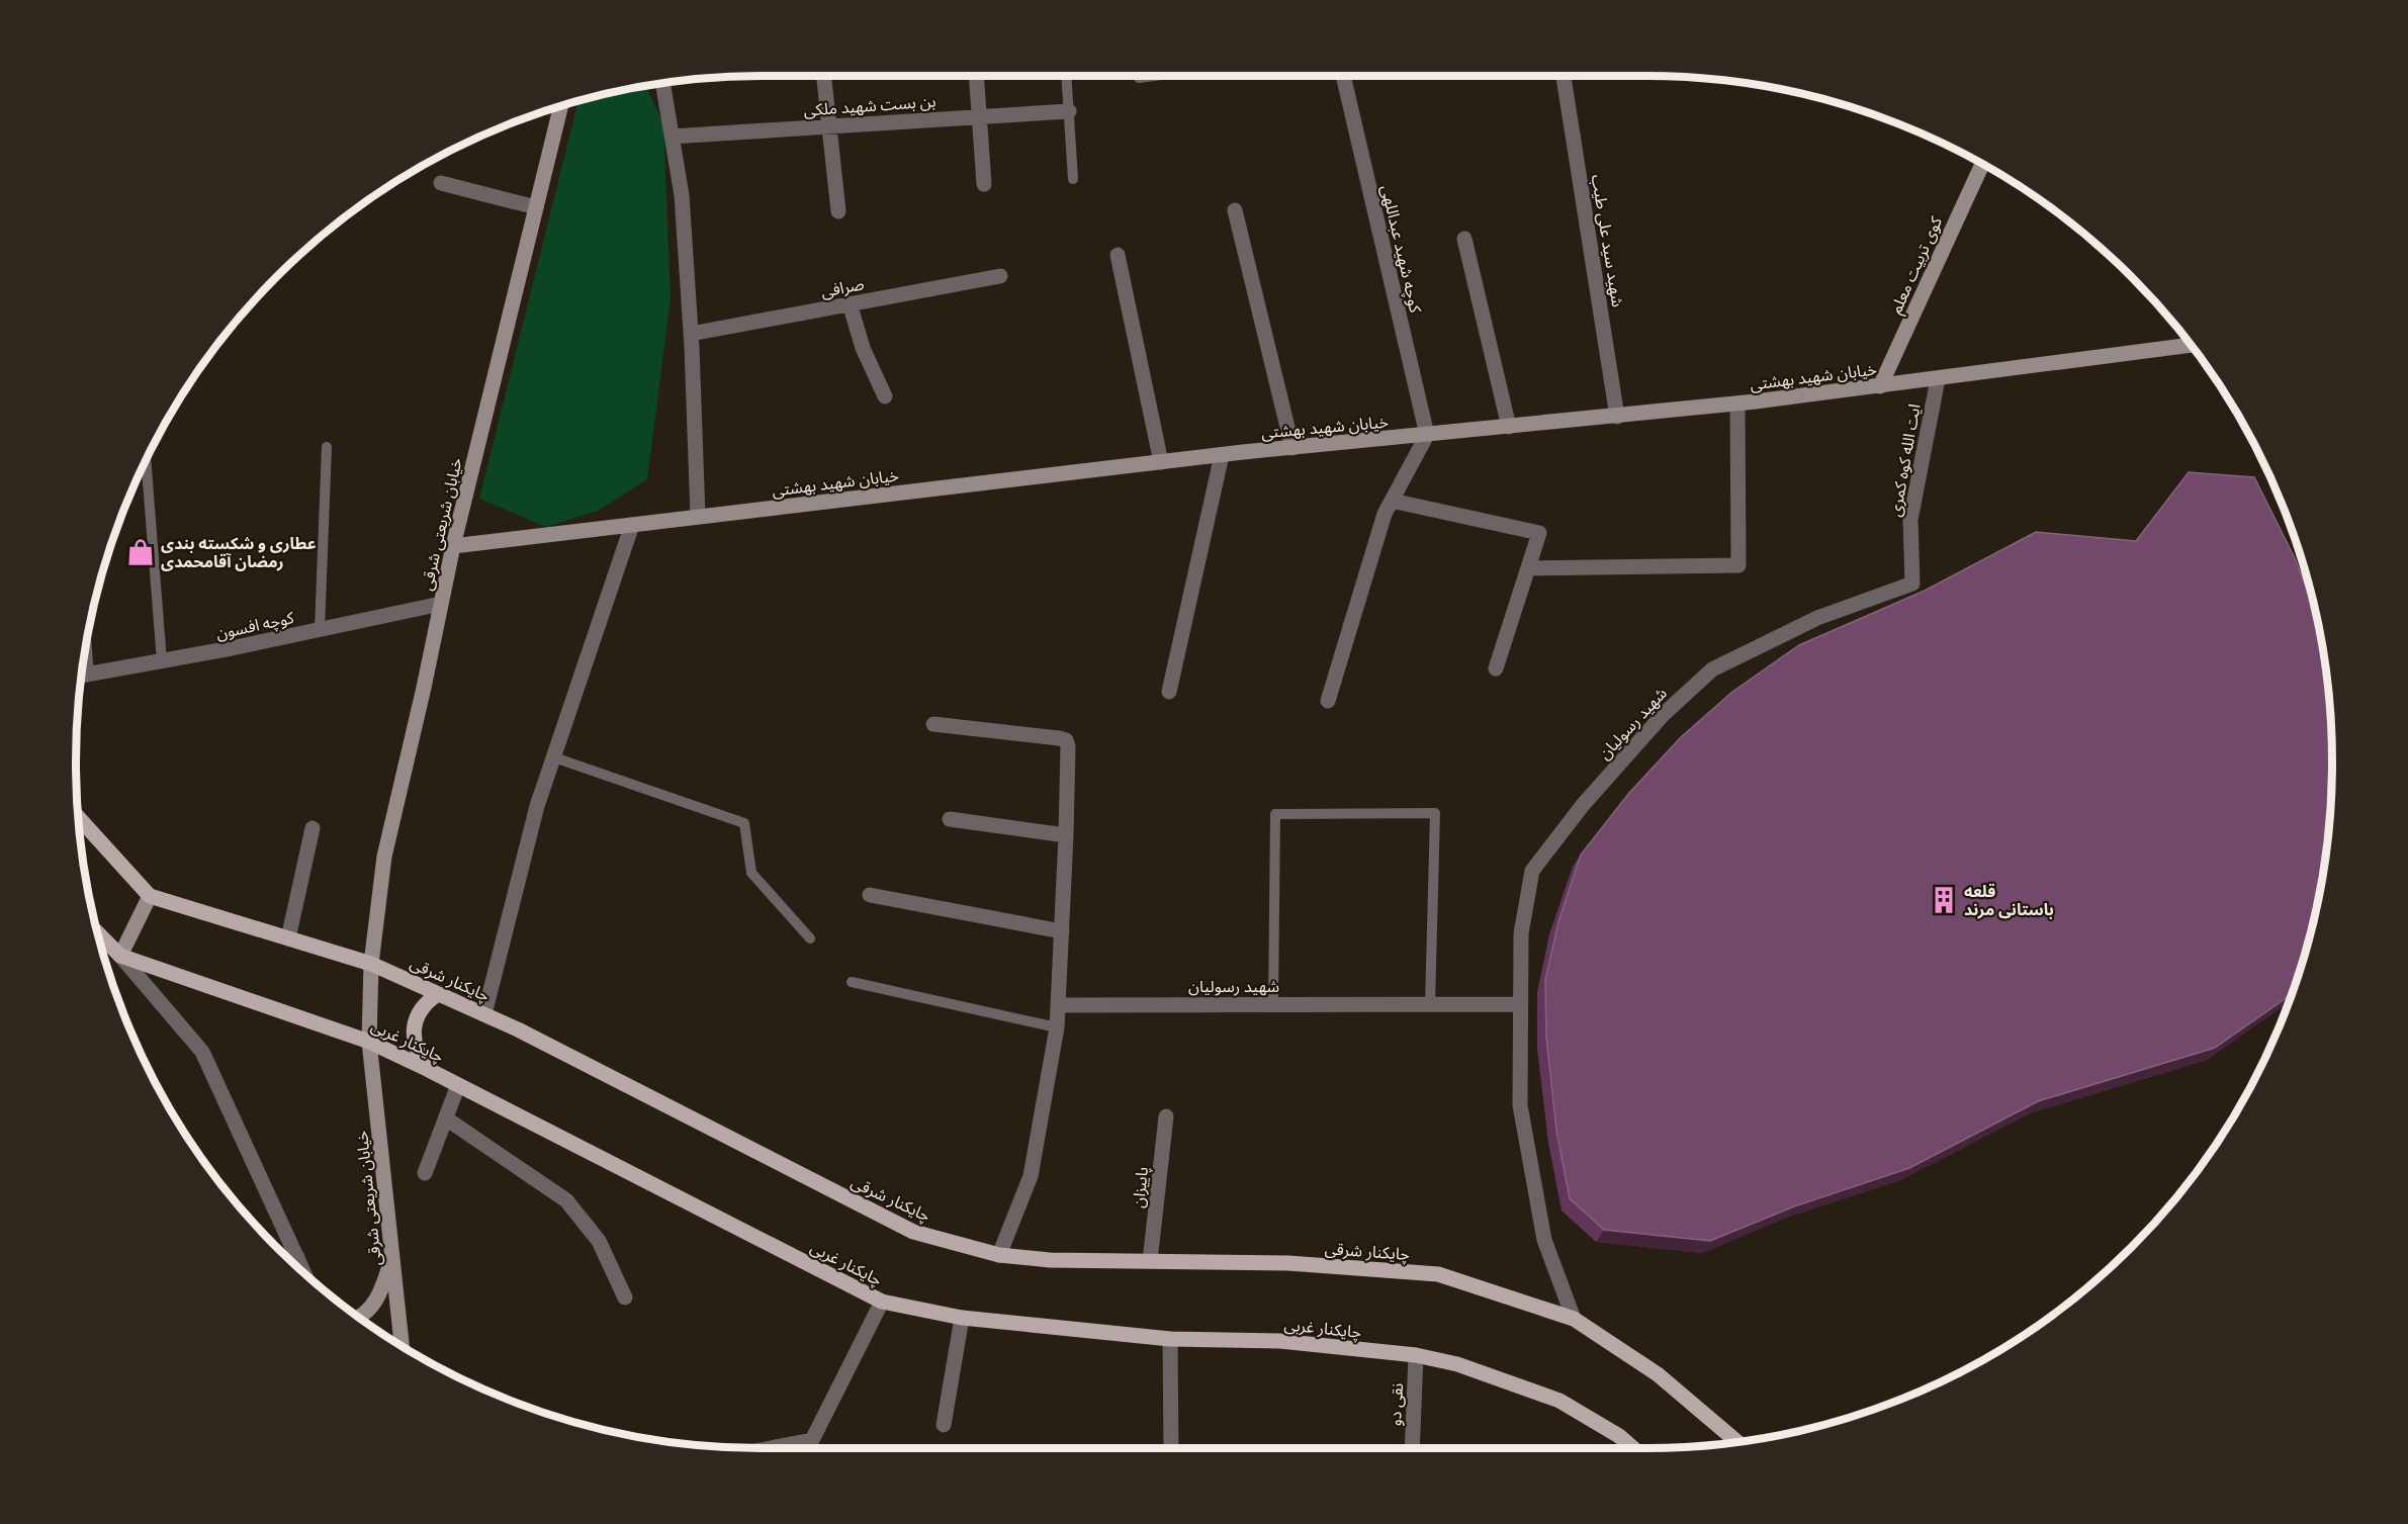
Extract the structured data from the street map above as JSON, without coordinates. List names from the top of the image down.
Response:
{
  "streets": {
    "main road": ["چایکنار شرقی", "چایکنار غربی"],
    "street": [
      "بن بست شهید ملکی",
      "شهید سید علی طیب",
      "کوچه شهید عبداللهی",
      "کوی تربیت معلم",
      "صرافی",
      "خیابان شهید بهشتی",
      "ایت الله کوه کمری",
      "خیابان شریعتی شرقی",
      "كوچه افسون",
      "شهید رسولیان",
      "پاییزان",
      "نقی دو"
    ]
  },
  "crossings": [
    ["شهید سید علی طیب", "خیابان شهید بهشتی"],
    ["کوچه شهید عبداللهی", "خیابان شهید بهشتی"],
    ["کوی تربیت معلم", "خیابان شهید بهشتی"],
    ["خیابان شهید بهشتی", "ایت الله کوه کمری"],
    ["خیابان شهید بهشتی", "خیابان شریعتی شرقی"],
    ["ایت الله کوه کمری", "شهید رسولیان"],
    ["خیابان شریعتی شرقی", "كوچه افسون"],
    ["خیابان شریعتی شرقی", "چایکنار شرقی"],
    ["خیابان شریعتی شرقی", "چایکنار غربی"],
    ["شهید رسولیان", "چایکنار شرقی"],
    ["چایکنار شرقی", "پاییزان"],
    ["چایکنار غربی", "نقی دو"]
  ],
  "places": {
    "shop": ["عطاری و شکسته بندی رمضان آقامحمدی"],
    "building": ["قلعه باستانی مرند"]
  }
}
